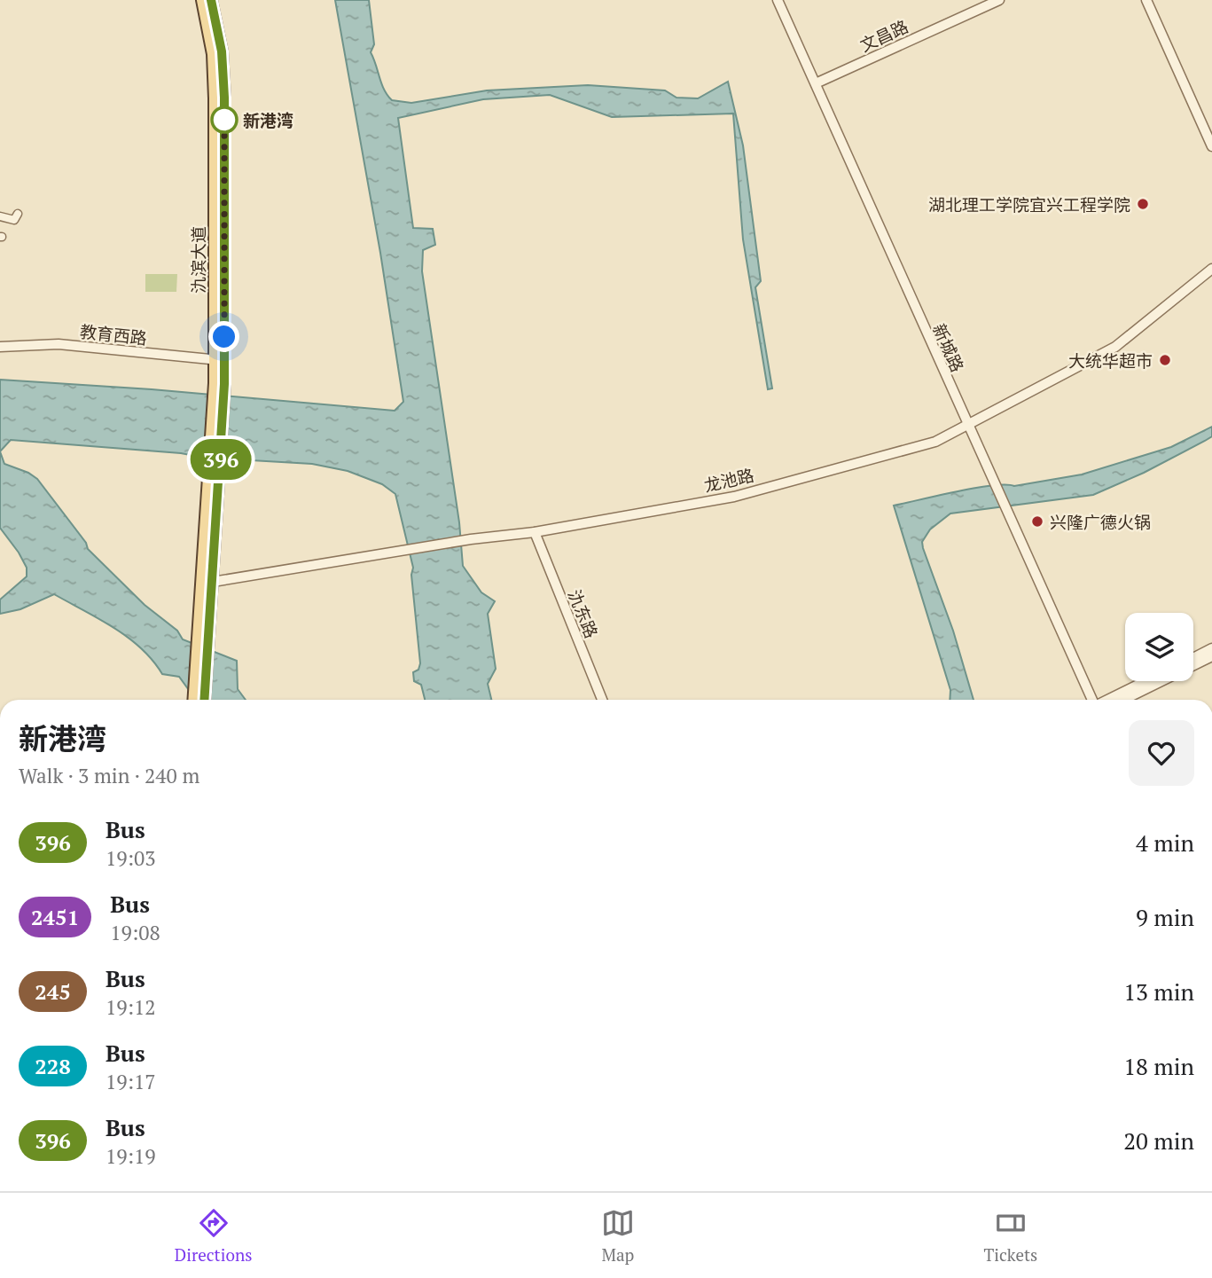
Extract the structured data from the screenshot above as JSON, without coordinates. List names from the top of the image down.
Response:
{
  "streets": {
    "main road": ["氿滨大道"],
    "street": [
      "文昌路",
      "教育西路",
      "新城路",
      "龙池路",
      "氿东路"
    ]
  },
  "crossings": [
    ["文昌路", "新城路"],
    ["氿滨大道", "教育西路"],
    ["氿滨大道", "龙池路"],
    ["新城路", "龙池路"],
    ["龙池路", "氿东路"]
  ],
  "places": [
    "新港湾",
    "湖北理工学院宜兴工程学院",
    "大统华超市",
    "兴隆广德火锅"
  ],
  "lines": ["bus line 396"],
  "page": {
    "on_map": "396",
    "heading": ["新港湾", "Walk · 3 min · 240 m"],
    "list": [
      {
        "mark": "396",
        "name": "Bus",
        "note": "19:03",
        "value": "4 min"
      },
      {
        "mark": "2451",
        "name": "Bus",
        "note": "19:08",
        "value": "9 min"
      },
      {
        "mark": "245",
        "name": "Bus",
        "note": "19:12",
        "value": "13 min"
      },
      {
        "mark": "228",
        "name": "Bus",
        "note": "19:17",
        "value": "18 min"
      },
      {
        "mark": "396",
        "name": "Bus",
        "note": "19:19",
        "value": "20 min"
      }
    ],
    "tabs": ["Directions", "Map", "Tickets"]
  }
}
